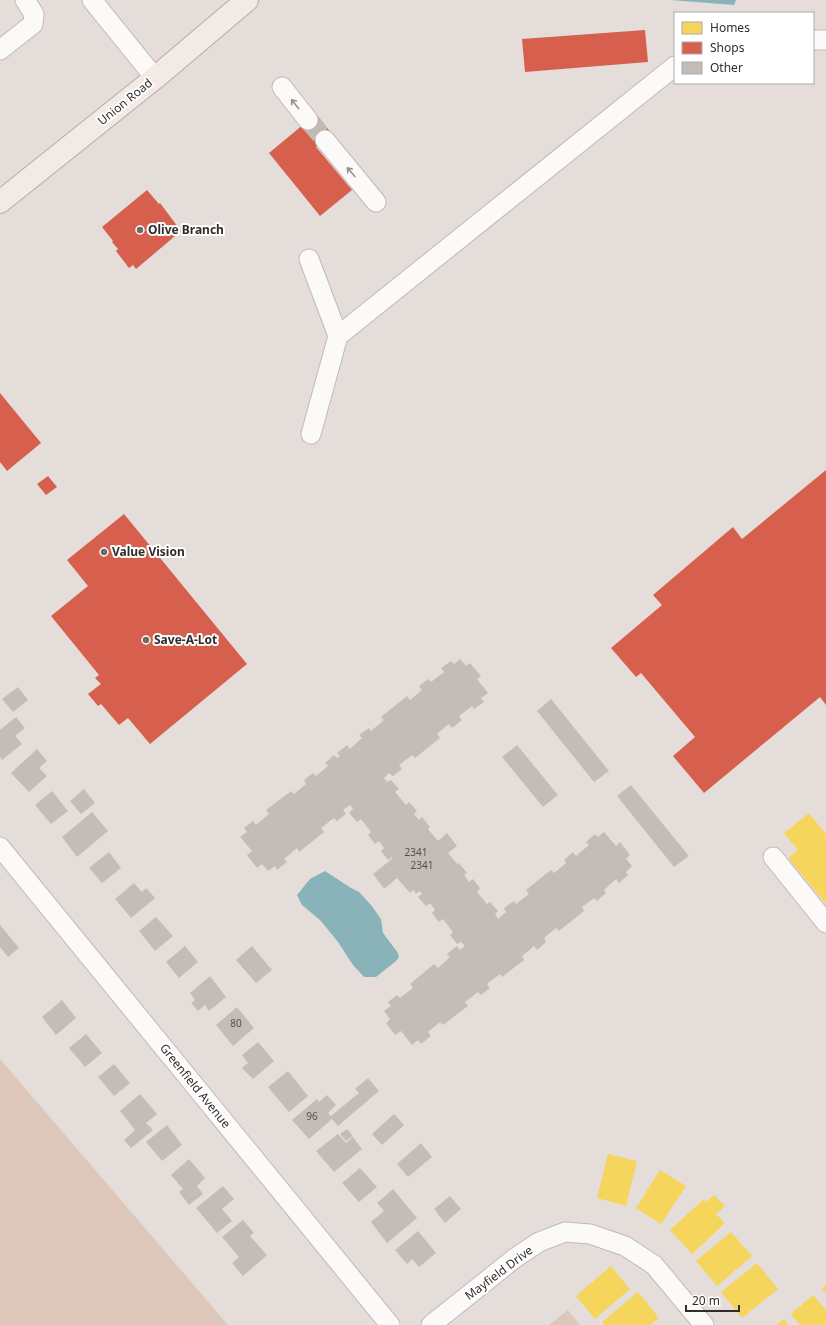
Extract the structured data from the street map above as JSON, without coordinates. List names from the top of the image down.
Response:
{
  "streets": {
    "main road": ["Union Road"],
    "street": ["Greenfield Avenue", "Mayfield Drive"]
  },
  "places": ["Olive Branch", "Value Vision", "Save-A-Lot"],
  "house_numbers": [
    "2341",
    "2341",
    "80",
    "96"
  ],
  "legend": ["Homes", "Shops", "Other"],
  "scale_bar": "20 m"
}
